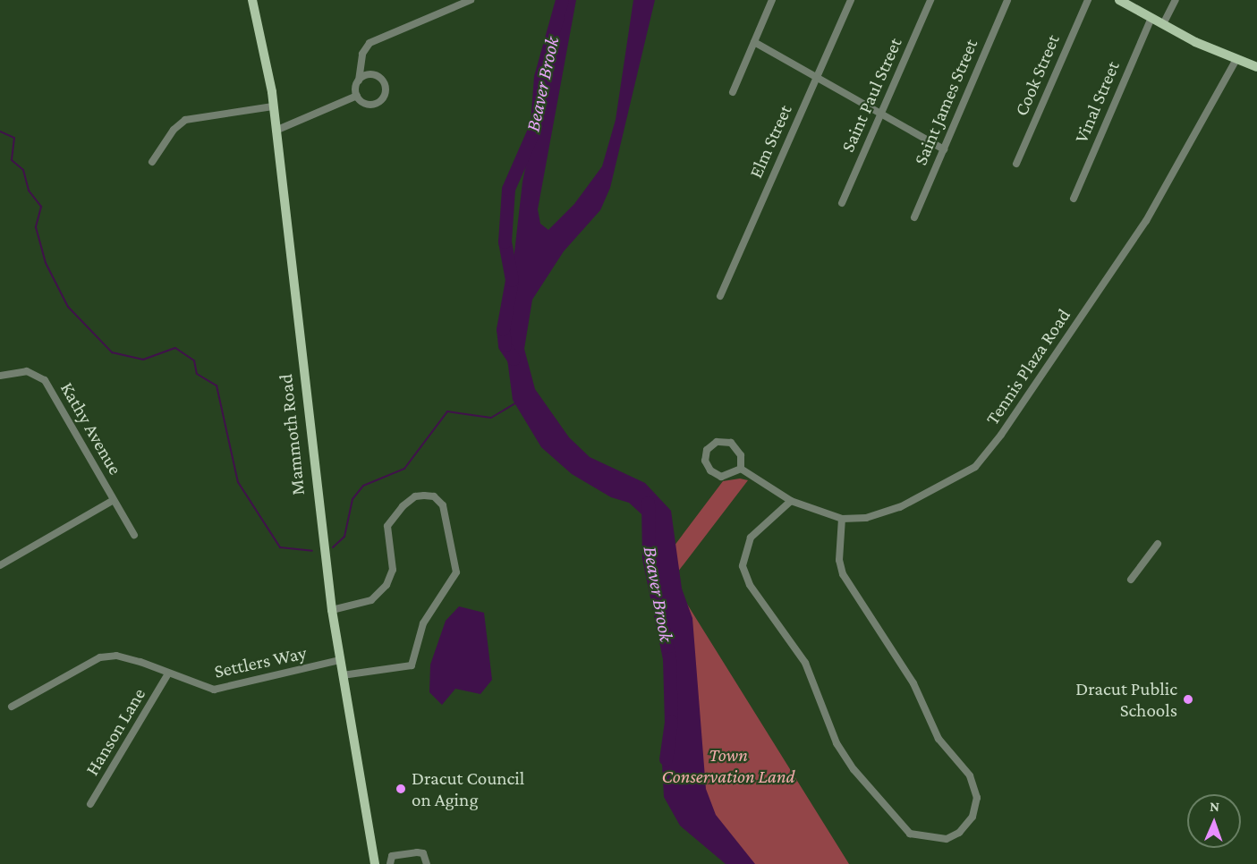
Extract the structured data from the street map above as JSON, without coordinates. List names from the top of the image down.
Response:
{
  "streets": {
    "main road": ["Mammoth Road"],
    "street": [
      "Cook Street",
      "Saint Paul Street",
      "Saint James Street",
      "Vinal Street",
      "Elm Street",
      "Tennis Plaza Road",
      "Kathy Avenue",
      "Settlers Way",
      "Hanson Lane"
    ]
  },
  "crossings": [
    ["Mammoth Road", "Settlers Way"],
    ["Settlers Way", "Hanson Lane"]
  ],
  "water": ["Beaver Brook"],
  "parks": ["Town Conservation Land"],
  "places": ["Dracut Public Schools", "Dracut Council on Aging"],
  "north": "top"
}
